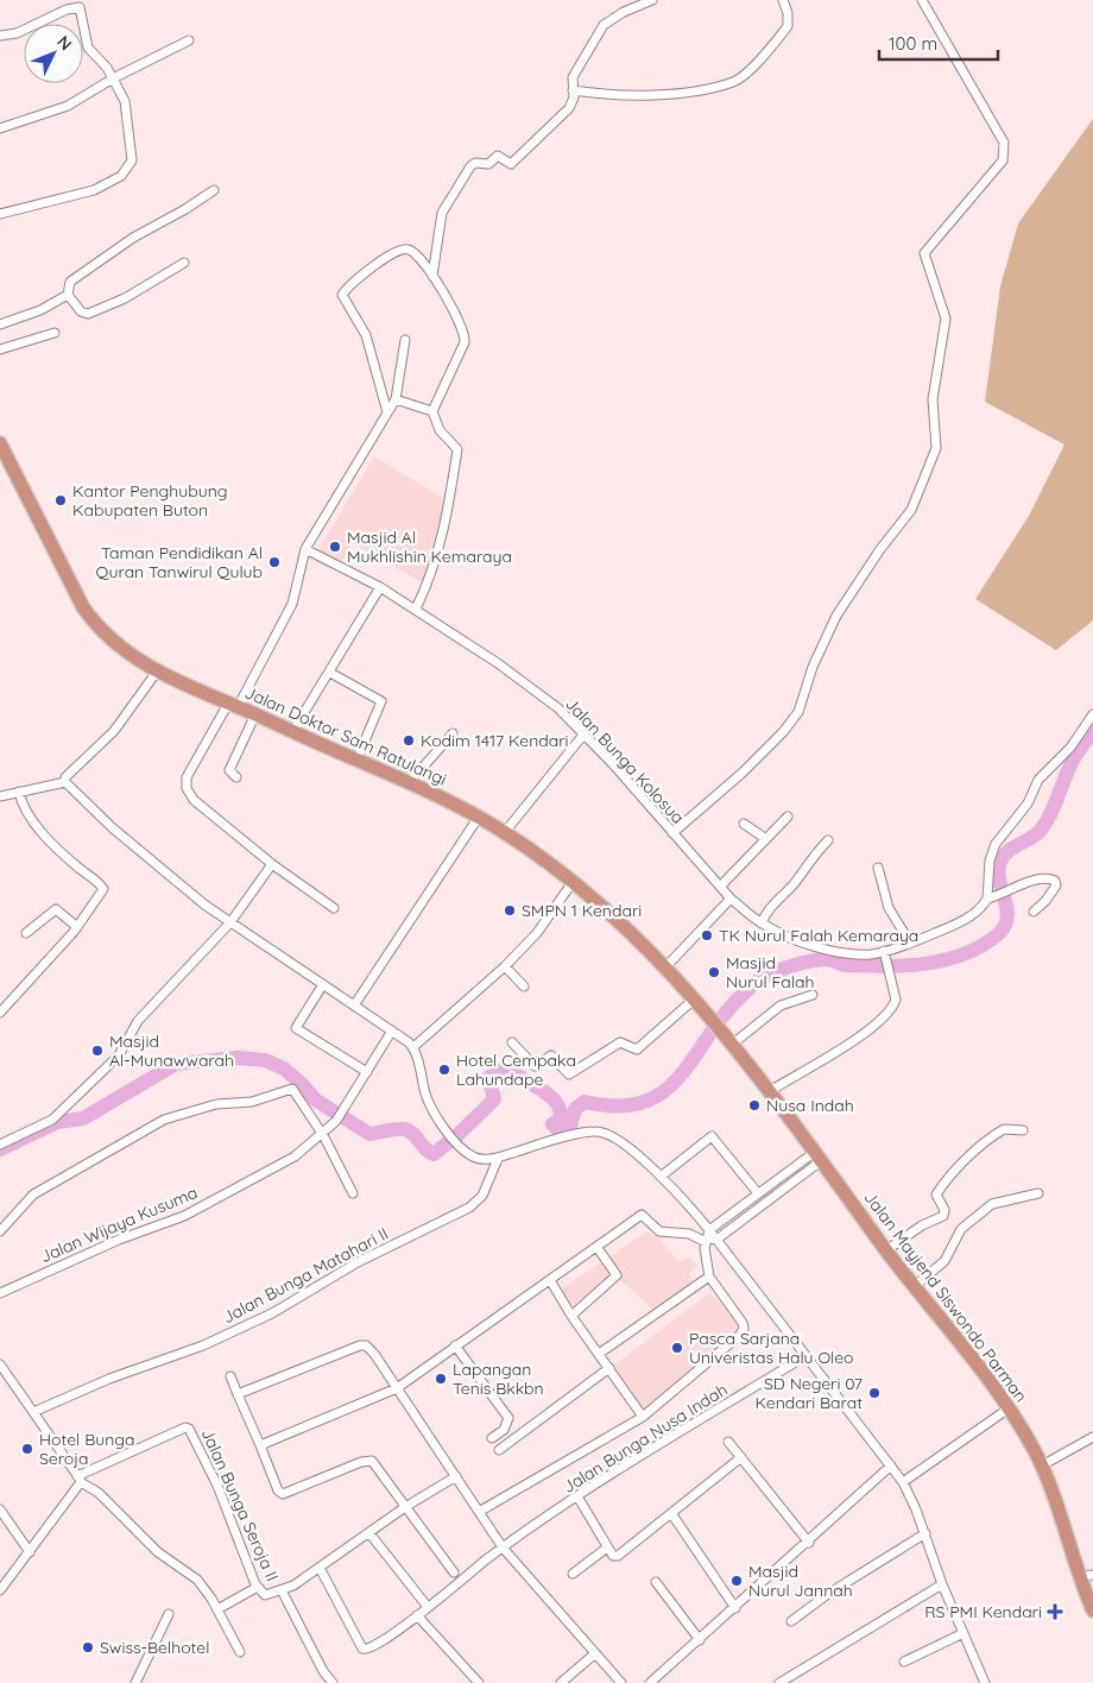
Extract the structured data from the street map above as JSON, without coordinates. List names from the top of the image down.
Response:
{
  "streets": {
    "highway": ["Jalan Doktor Sam Ratulangi", "Jalan Mayjend Siswondo Parman"],
    "street": [
      "Jalan Bunga Kolosua",
      "Jalan Wijaya Kusuma",
      "Jalan Bunga Matahari II",
      "Jalan Bunga Nusa Indah",
      "Jalan Bunga Seroja II"
    ]
  },
  "crossings": [
    ["Jalan Doktor Sam Ratulangi", "Jalan Mayjend Siswondo Parman"],
    ["Jalan Bunga Nusa Indah", "Jalan Bunga Seroja II"]
  ],
  "places": {
    "other": [
      "Kantor Penghubung Kabupaten Buton",
      "Masjid Al Mukhlishin Kemaraya",
      "Taman Pendidikan Al Quran Tanwirul Qulub",
      "Kodim 1417 Kendari",
      "SMPN 1 Kendari",
      "TK Nurul Falah Kemaraya",
      "Masjid Nurul Falah",
      "Masjid Al-Munawwarah",
      "Hotel Cempaka Lahundape",
      "Nusa Indah",
      "Pasca Sarjana Univeristas Halu Oleo",
      "Lapangan Tenis Bkkbn",
      "SD Negeri 07 Kendari Barat",
      "Hotel Bunga Seroja",
      "Masjid Nurul Jannah",
      "Swiss-Belhotel"
    ],
    "health": ["RS PMI Kendari"]
  },
  "scale_bar": "100 m",
  "north": "top right"
}
